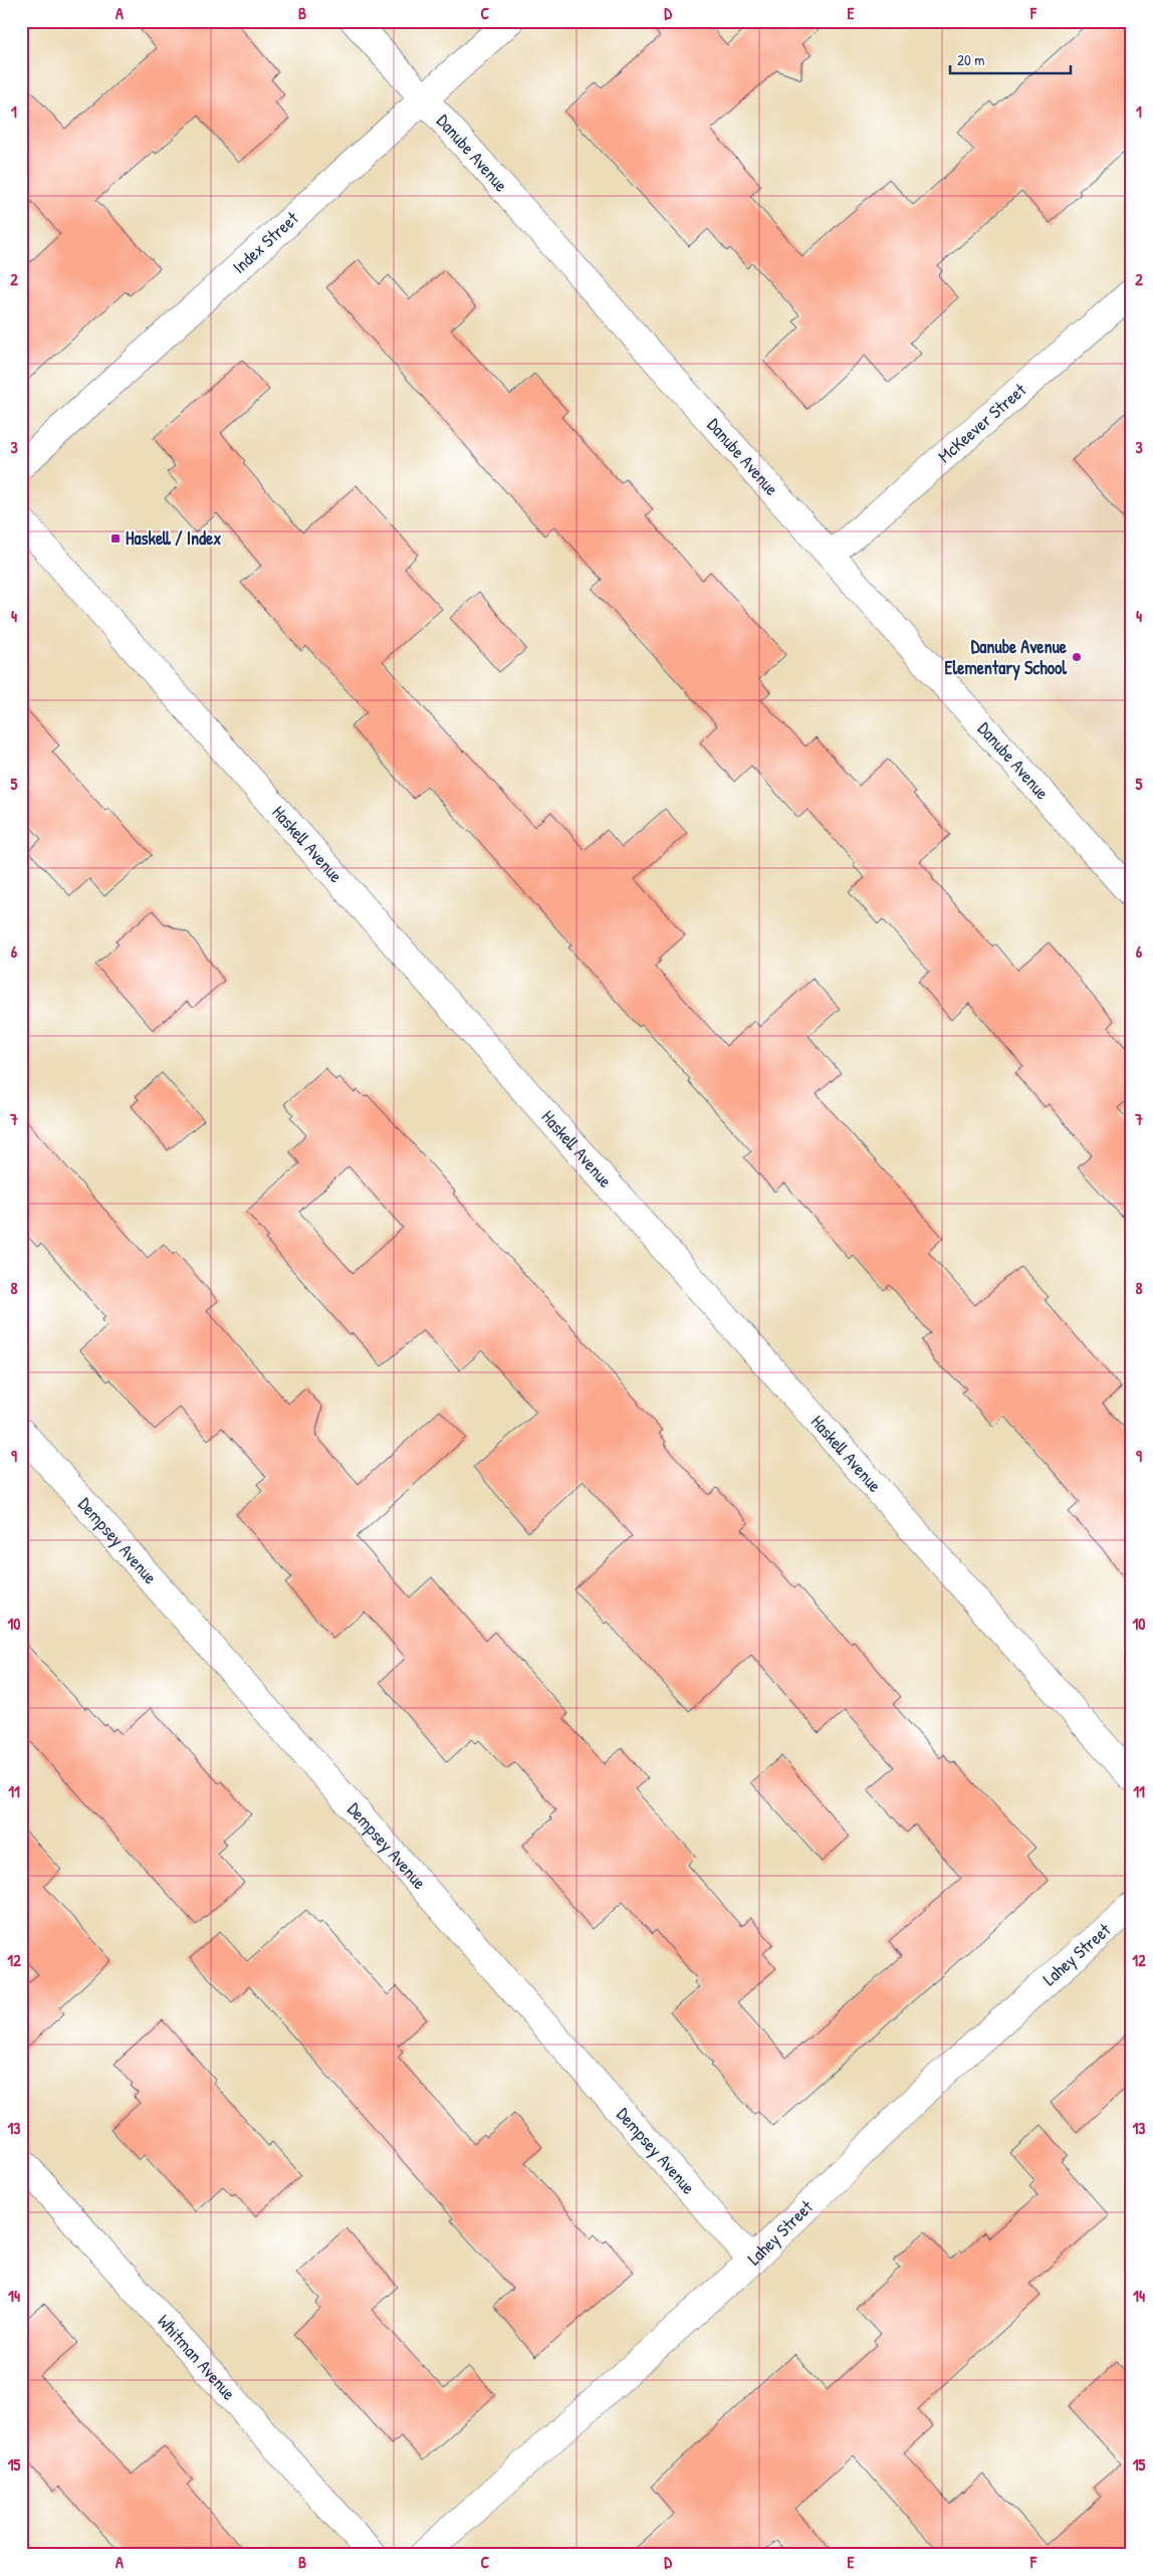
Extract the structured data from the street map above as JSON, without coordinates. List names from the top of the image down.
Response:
{
  "streets": {
    "street": [
      "Danube Avenue",
      "Index Street",
      "McKeever Street",
      "Haskell Avenue",
      "Dempsey Avenue",
      "Lahey Street",
      "Whitman Avenue"
    ]
  },
  "crossings": [
    ["Danube Avenue", "Index Street"],
    ["Danube Avenue", "McKeever Street"],
    ["Dempsey Avenue", "Lahey Street"]
  ],
  "places": {
    "transit": ["Haskell / Index"],
    "other": ["Danube Avenue Elementary School"]
  },
  "scale_bar": "20 m",
  "grid": {
    "columns": [
      "A",
      "B",
      "C",
      "D",
      "E",
      "F"
    ],
    "rows": [
      "1",
      "2",
      "3",
      "4",
      "5",
      "6",
      "7",
      "8",
      "9",
      "10",
      "11",
      "12",
      "13",
      "14",
      "15"
    ]
  }
}
